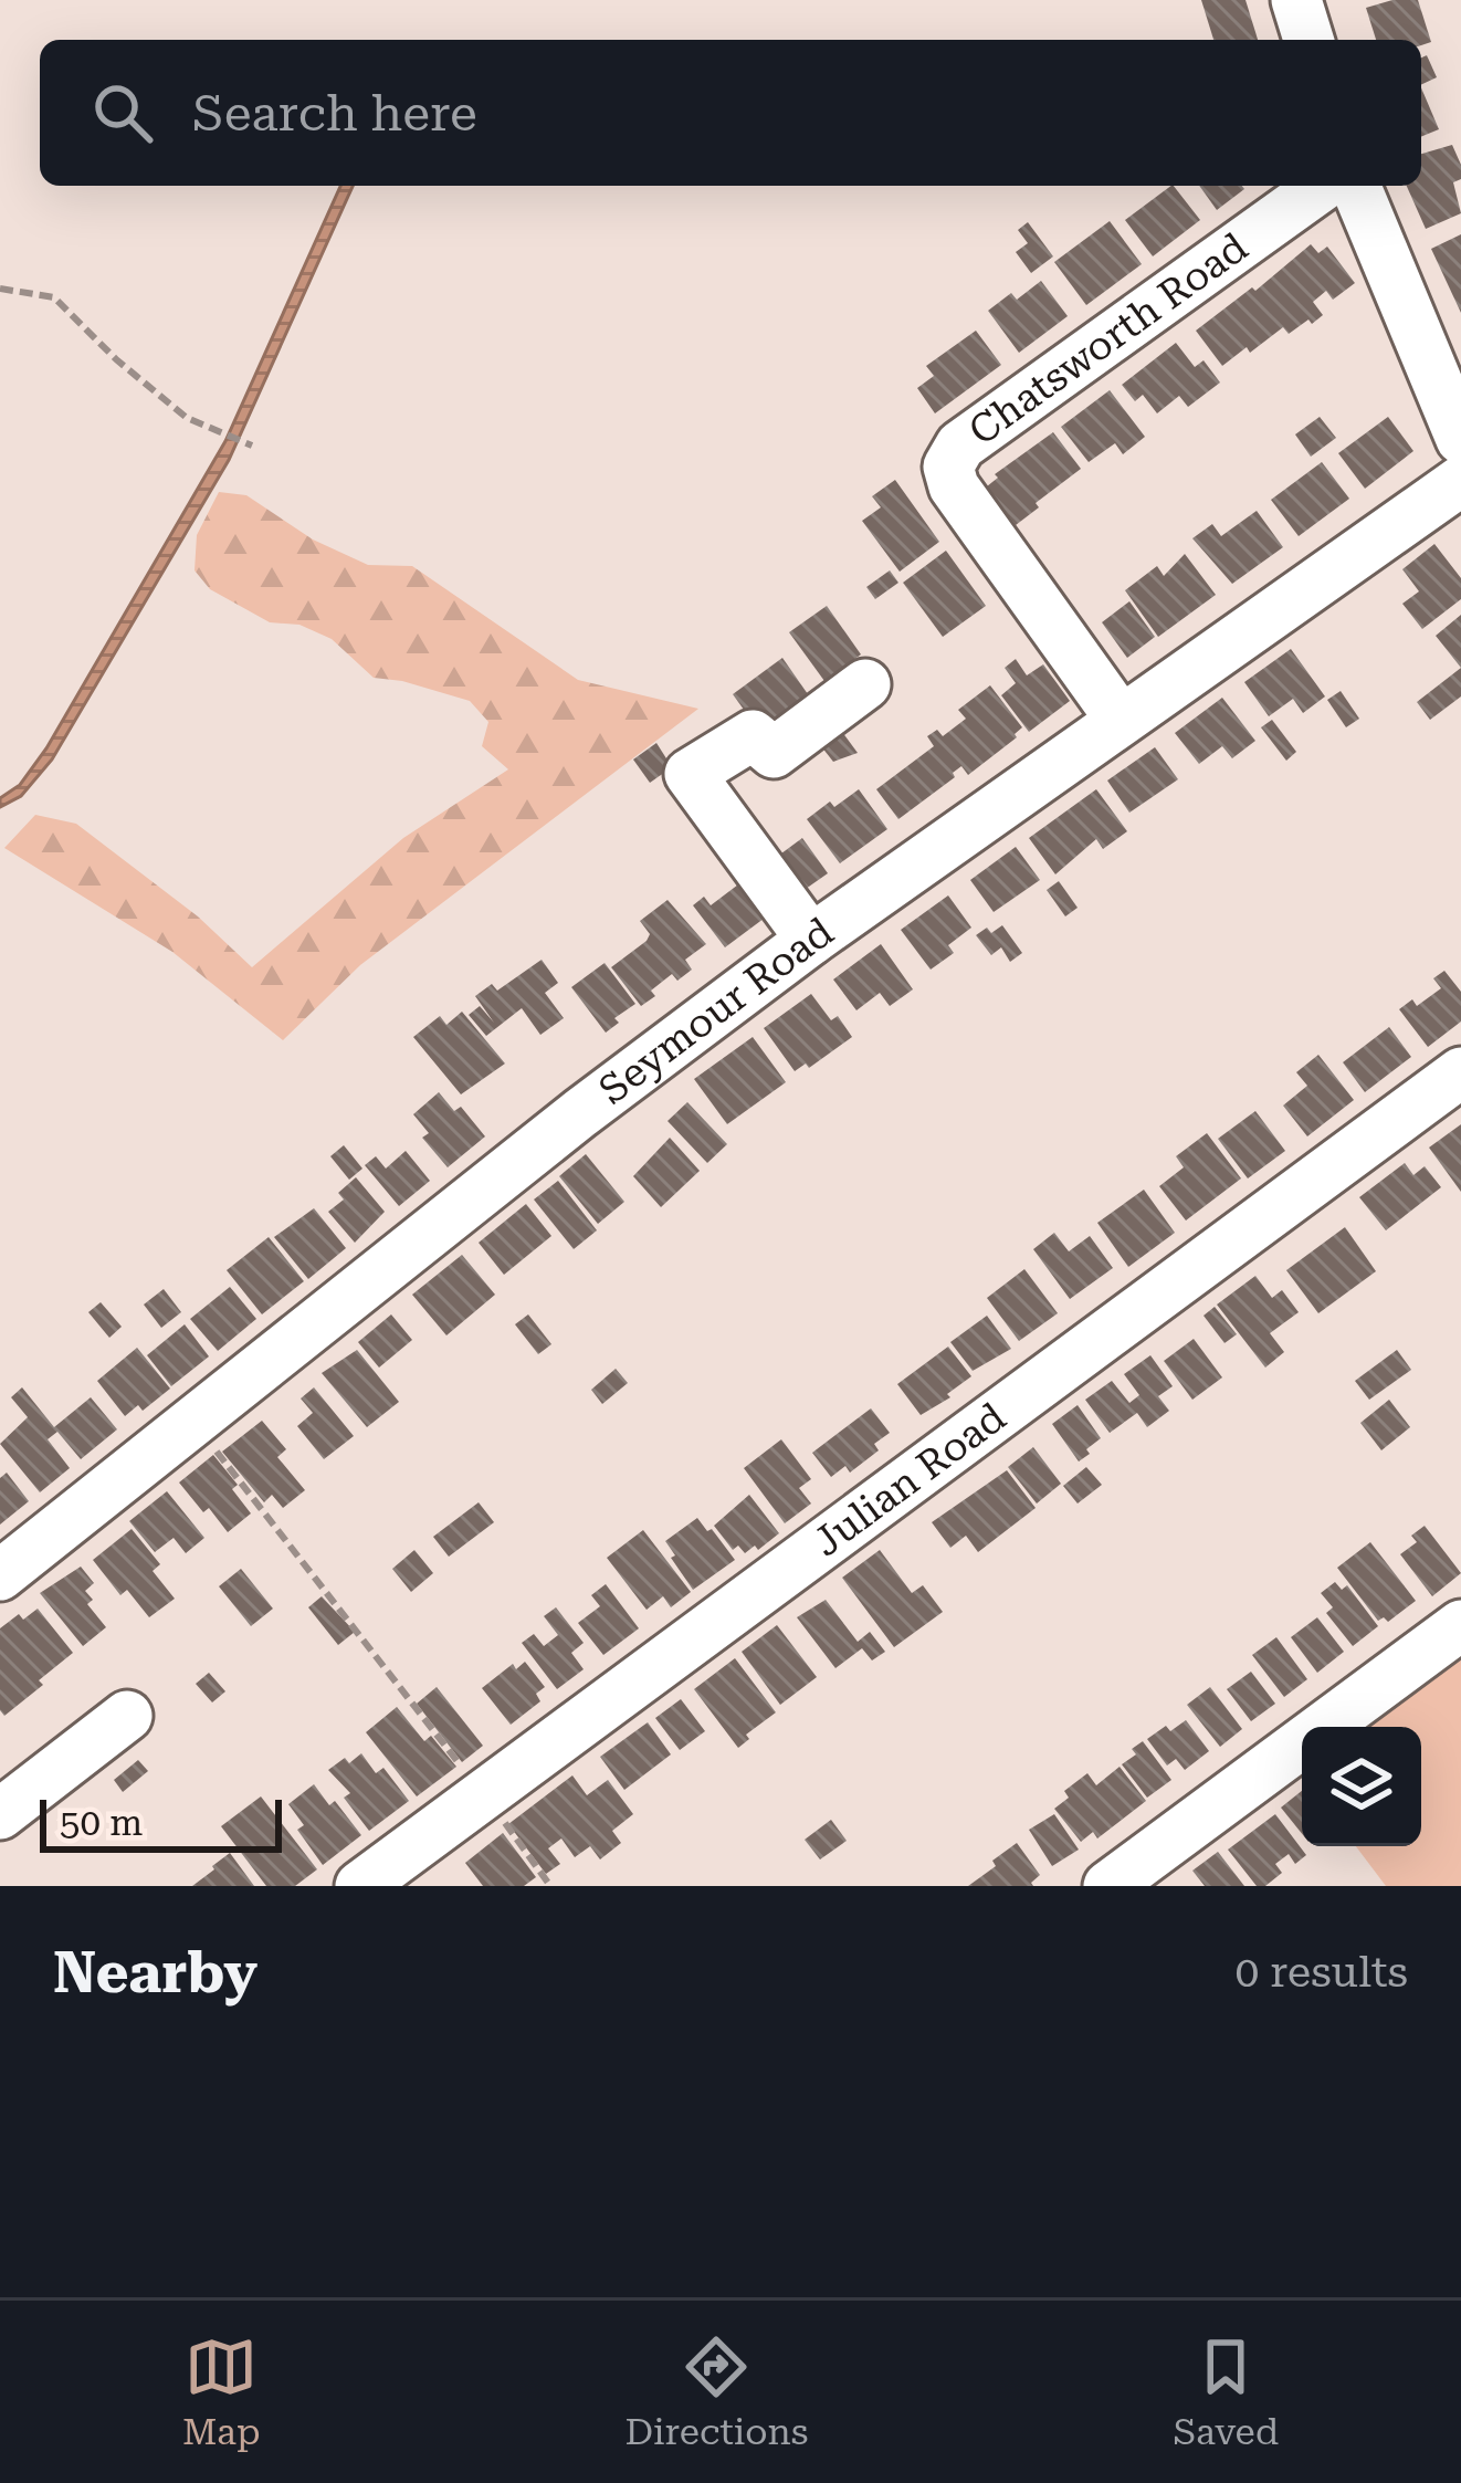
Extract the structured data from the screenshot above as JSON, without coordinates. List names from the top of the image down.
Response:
{
  "streets": {
    "street": ["Chatsworth Road", "Seymour Road", "Julian Road"]
  },
  "crossings": [
    ["Chatsworth Road", "Seymour Road"]
  ],
  "scale_bar": "50 m",
  "page": {
    "search": "Search here",
    "scale": "50 m",
    "heading": ["Nearby", "0 results"],
    "nav": ["Map", "Directions", "Saved"]
  }
}
